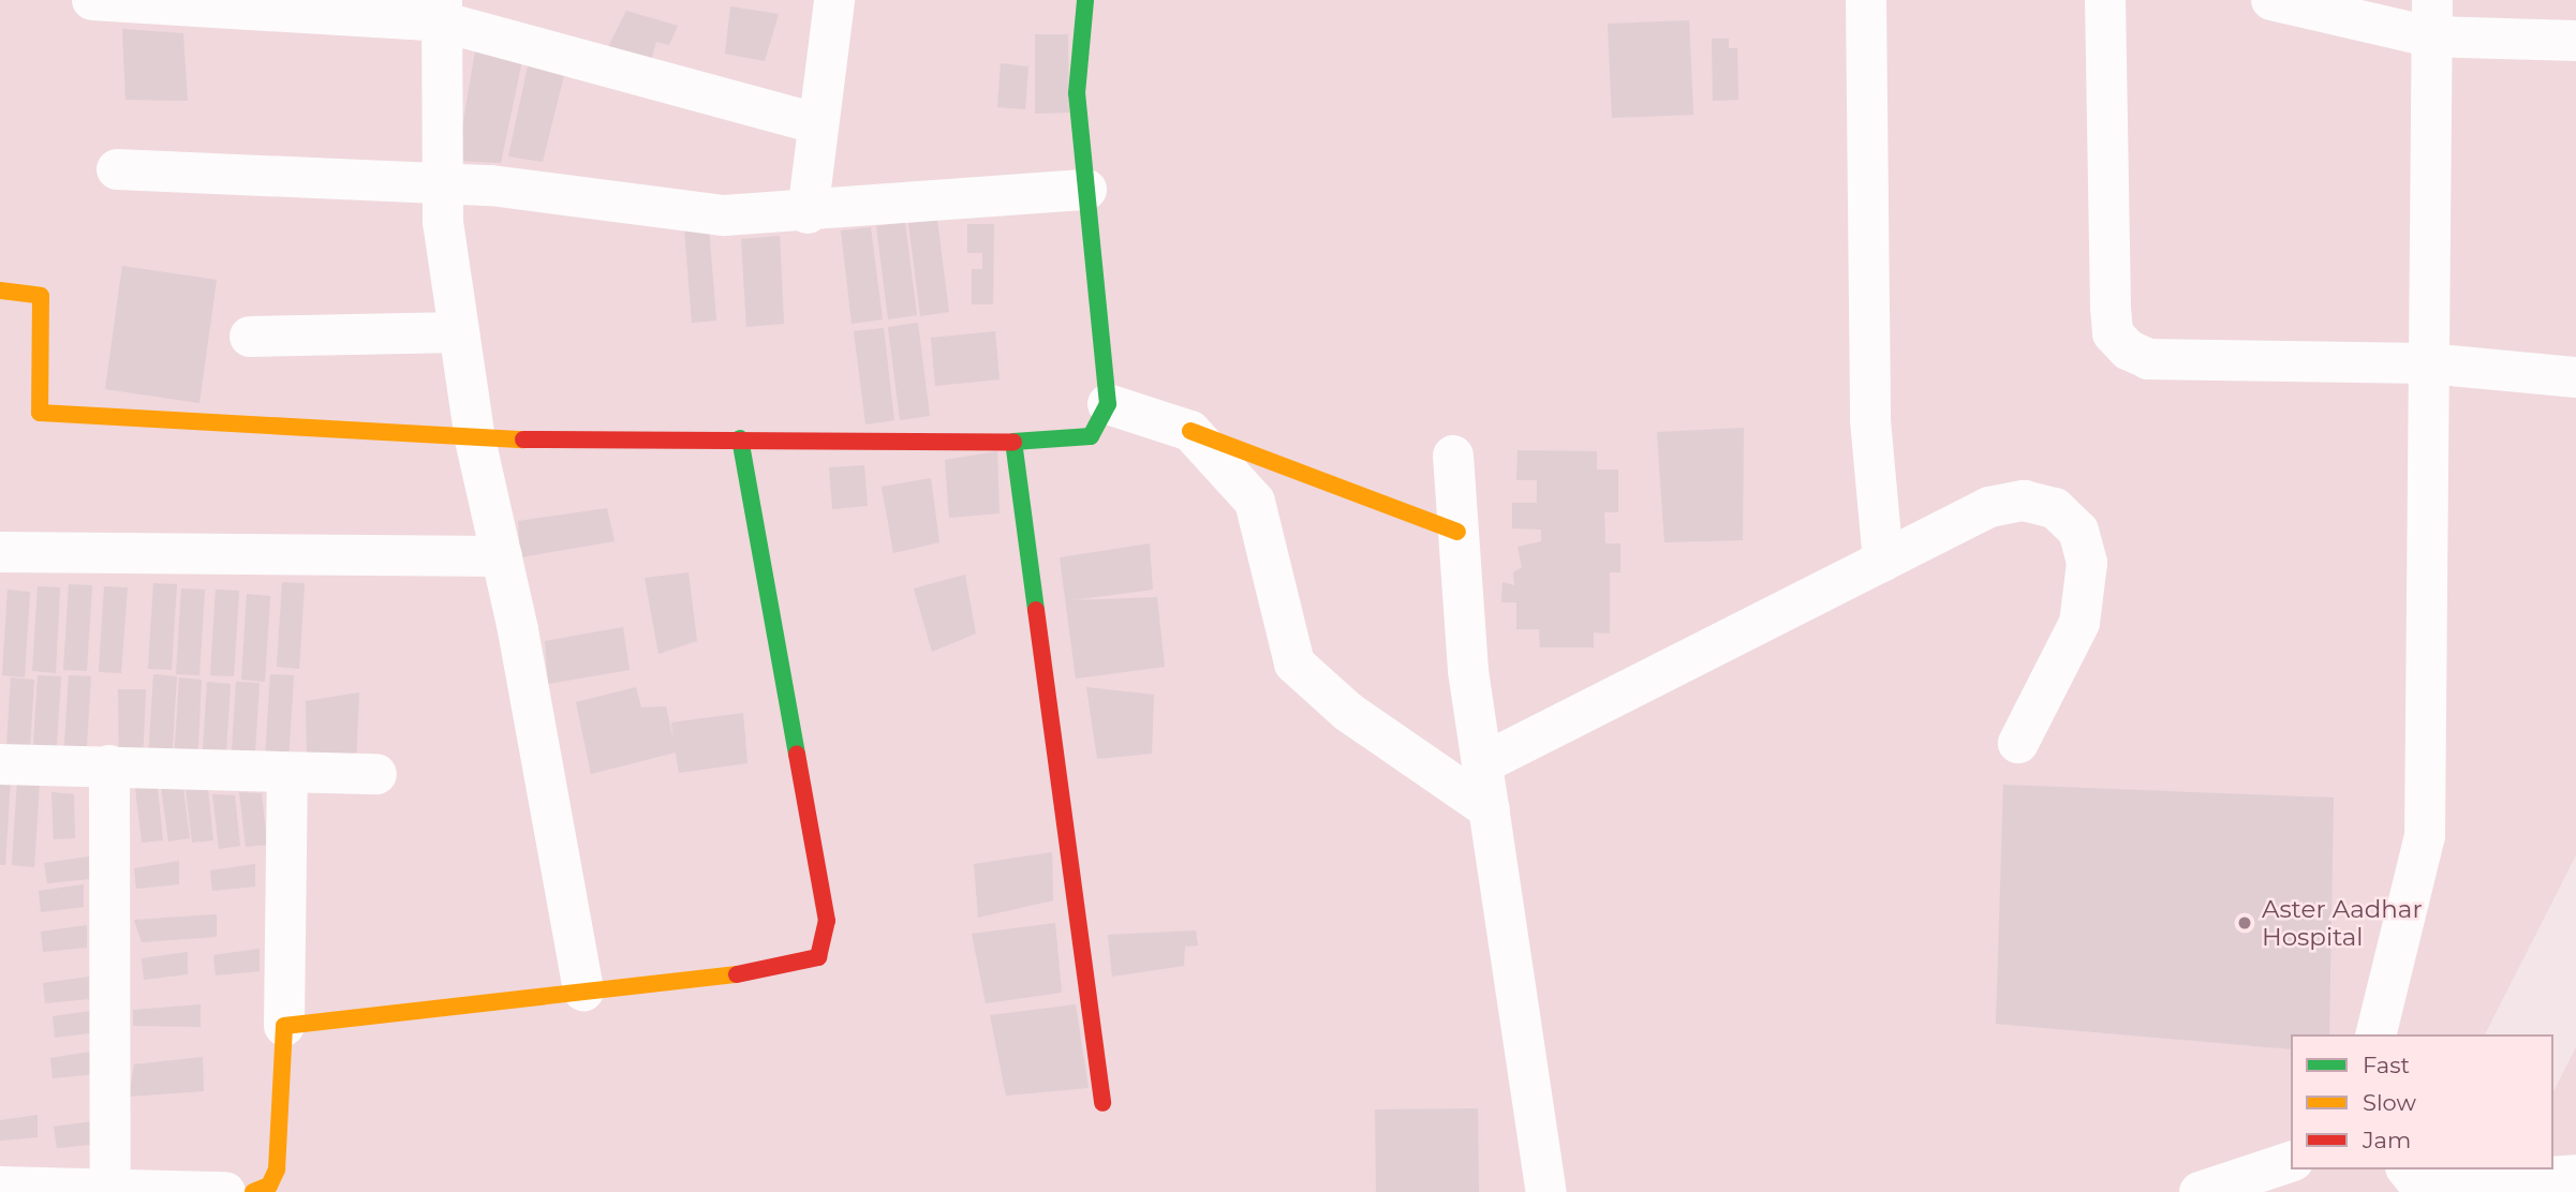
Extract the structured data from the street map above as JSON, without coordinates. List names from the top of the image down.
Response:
{
  "places": ["Aster Aadhar Hospital"],
  "legend": ["Fast", "Slow", "Jam"]
}
